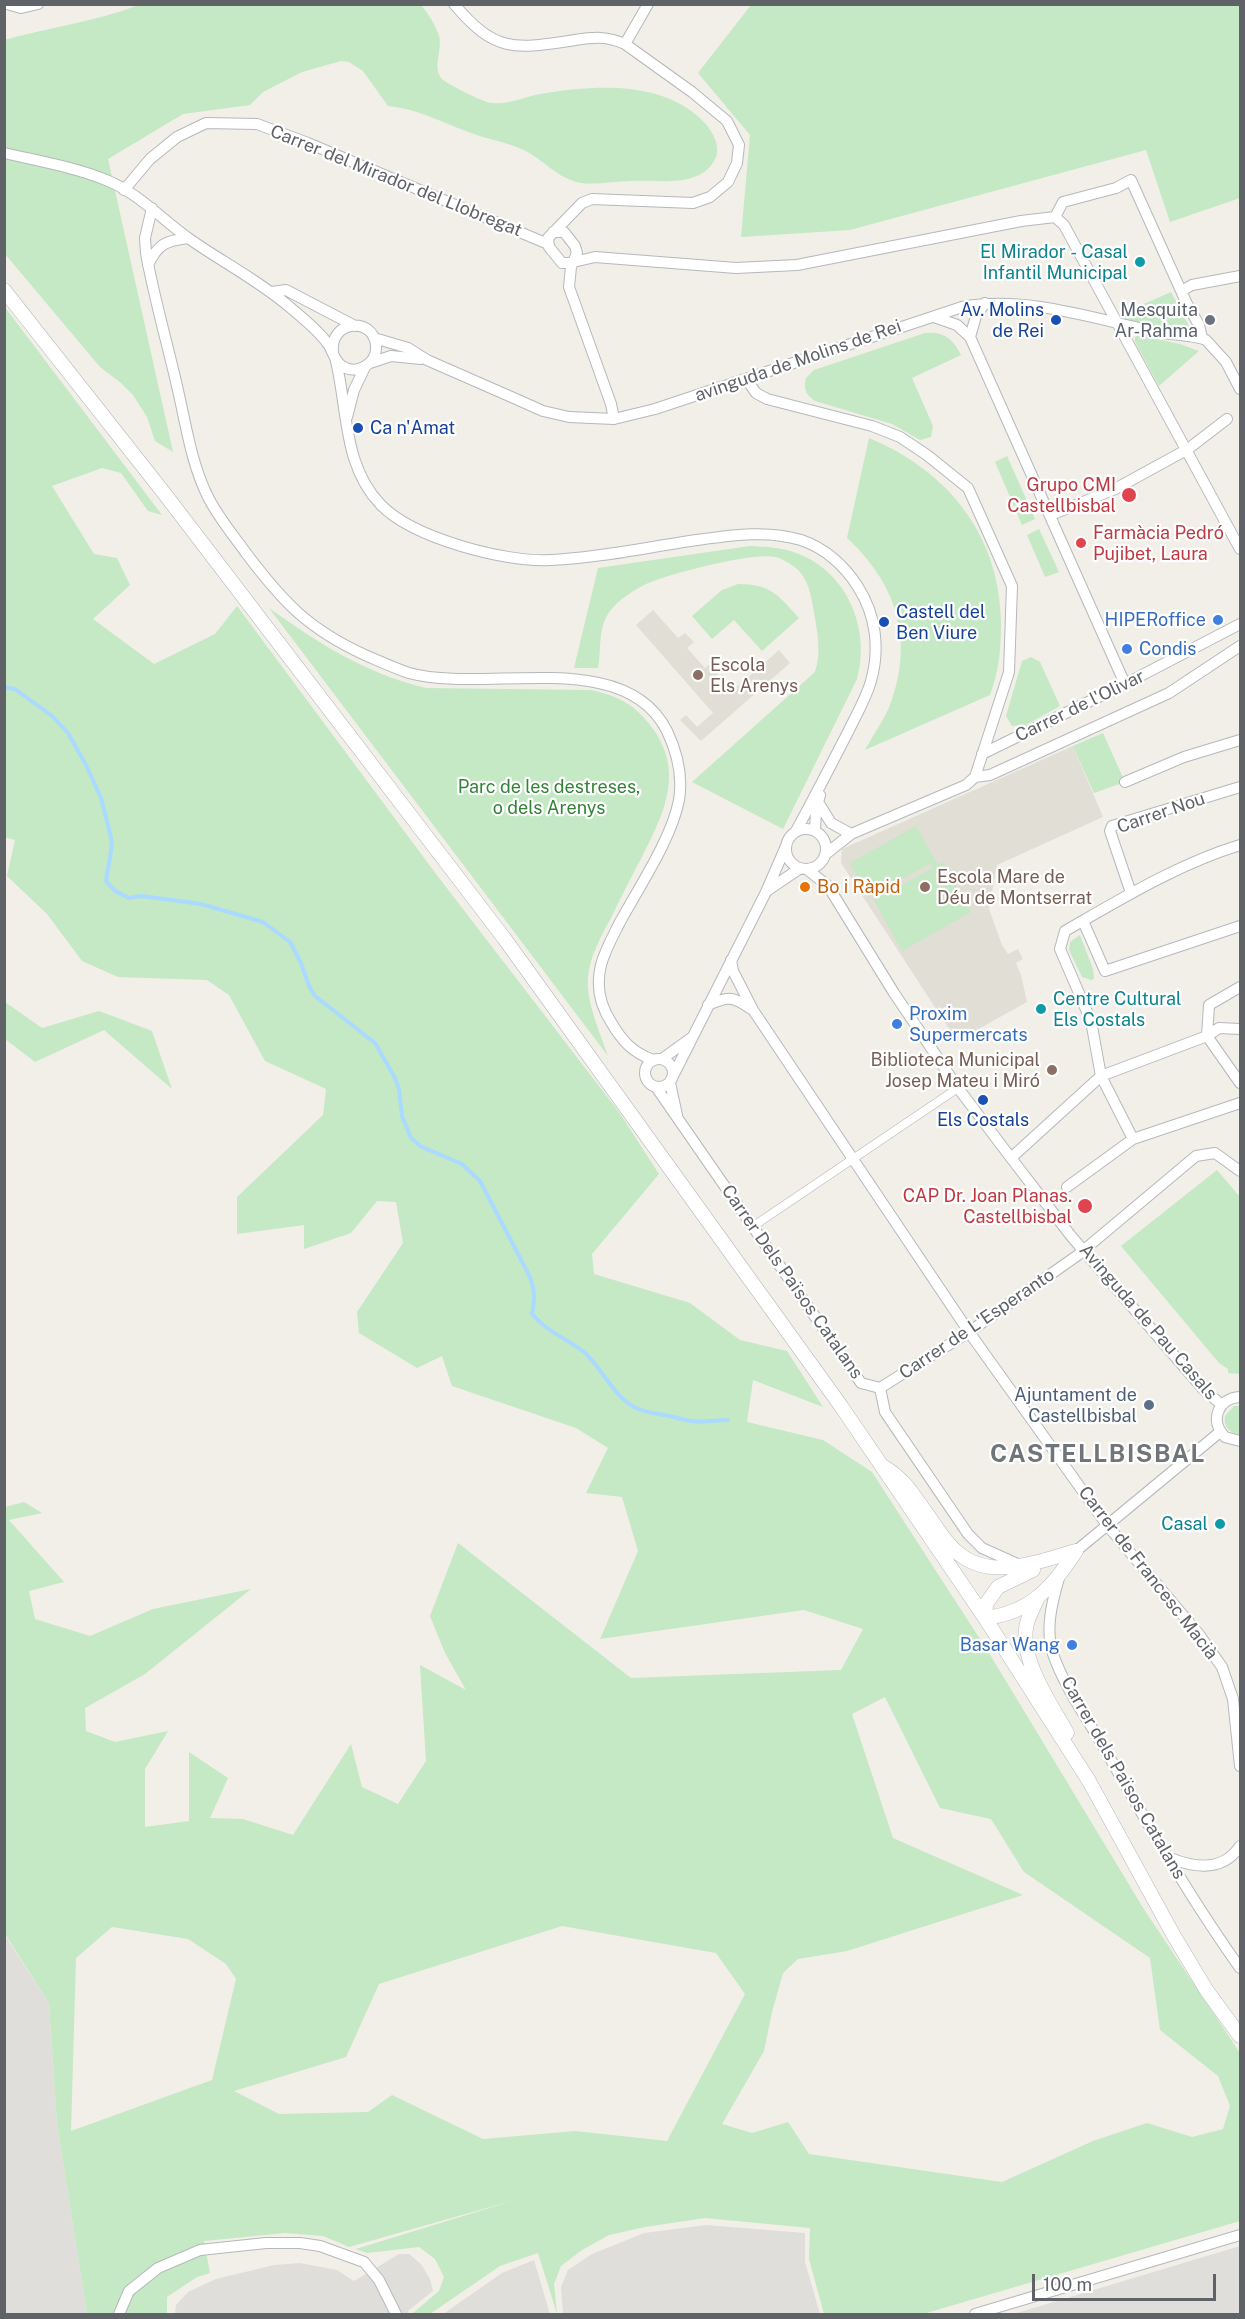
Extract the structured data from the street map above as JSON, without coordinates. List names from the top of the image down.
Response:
{
  "streets": {
    "street": [
      "Carrer del Mirador del Llobregat",
      "avinguda de Molins de Rei",
      "Carrer de l'Olivar",
      "Carrer Nou",
      "Carrer Dels Països Catalans",
      "Avinguda de Pau Casals",
      "Carrer de L'Esperanto",
      "Carrer de Francesc Macià",
      "Carrer dels Països Catalans"
    ]
  },
  "crossings": [
    ["Carrer de l'Olivar", "Avinguda de Pau Casals"],
    ["Carrer Dels Països Catalans", "Carrer de L'Esperanto"],
    ["Avinguda de Pau Casals", "Carrer de L'Esperanto"],
    ["Carrer de L'Esperanto", "Carrer de Francesc Macià"]
  ],
  "districts": ["CASTELLBISBAL"],
  "parks": ["Parc de les destreses, o dels Arenys"],
  "places": [
    "El Mirador - Casal Infantil Municipal",
    "Av. Molins de Rei",
    "Mesquita Ar-Rahma",
    "Ca n'Amat",
    "Grupo CMI Castellbisbal",
    "Farmàcia Pedró Pujibet, Laura",
    "HIPERoffice",
    "Castell del Ben Viure",
    "Condis",
    "Escola Els Arenys",
    "Bo i Ràpid",
    "Escola Mare de Déu de Montserrat",
    "Centre Cultural Els Costals",
    "Proxim Supermercats",
    "Biblioteca Municipal Josep Mateu i Miró",
    "Els Costals",
    "CAP Dr. Joan Planas. Castellbisbal",
    "Ajuntament de Castellbisbal",
    "Casal",
    "Basar Wang"
  ],
  "scale_bar": "100 m"
}
